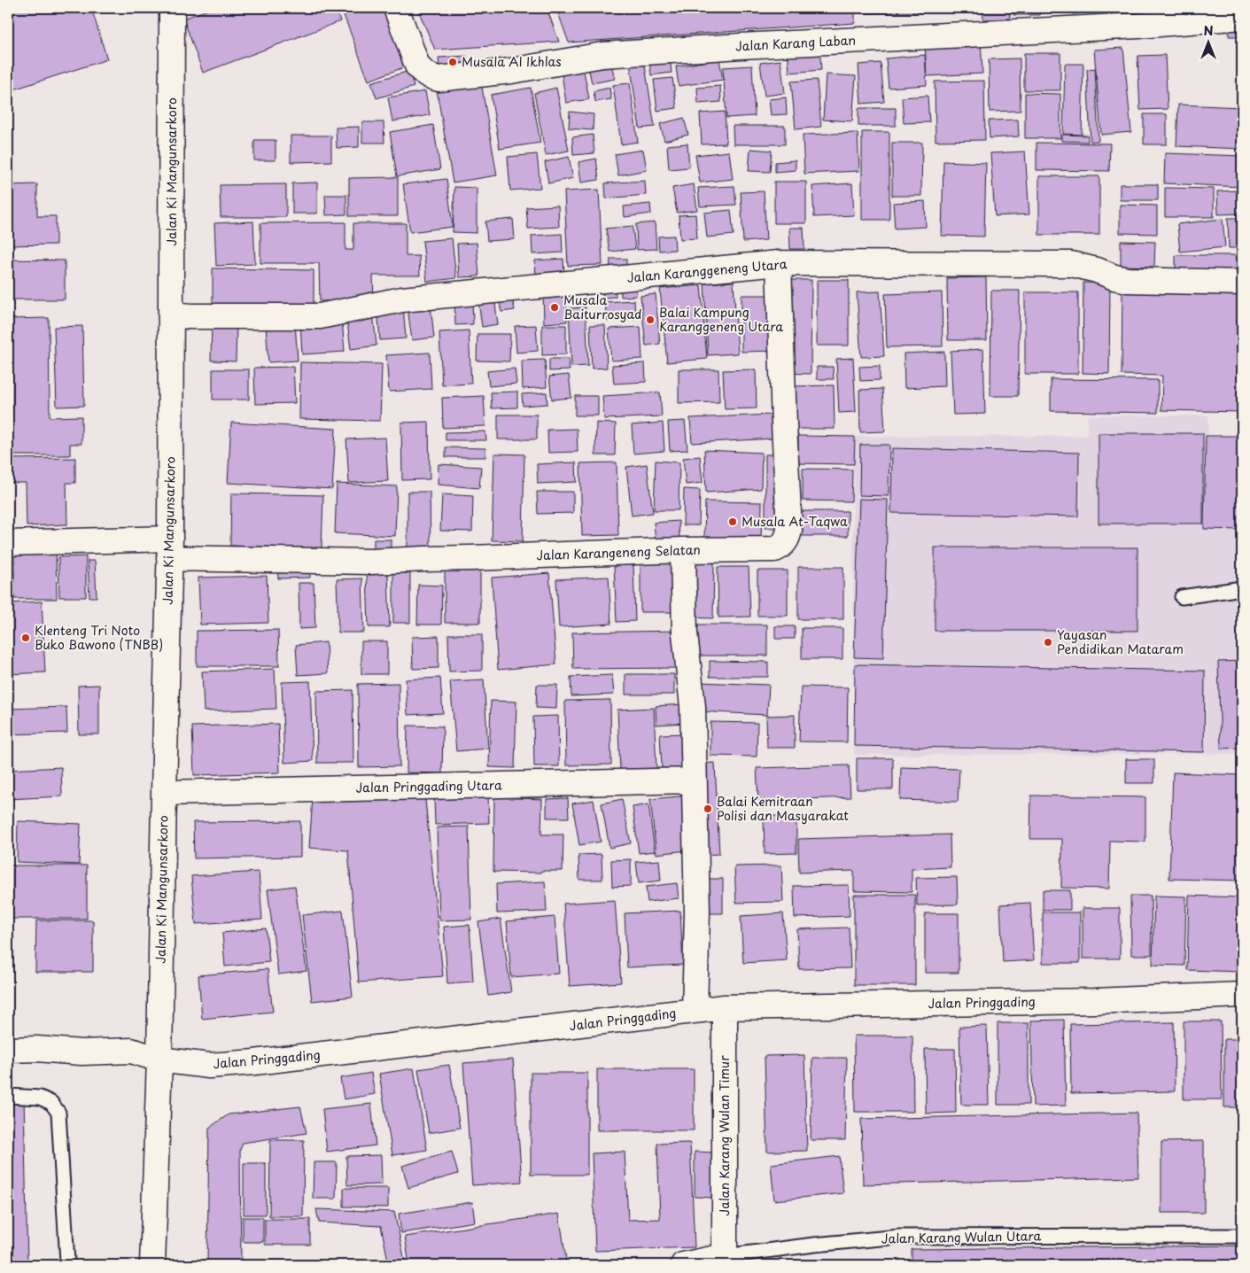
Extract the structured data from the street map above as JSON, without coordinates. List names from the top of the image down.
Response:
{
  "streets": {
    "street": [
      "Jalan Karang Laban",
      "Jalan Ki Mangunsarkoro",
      "Jalan Karanggeneng Utara",
      "Jalan Karangeneng Selatan",
      "Jalan Pringgading Utara",
      "Jalan Pringgading",
      "Jalan Karang Wulan Timur",
      "Jalan Karang Wulan Utara"
    ]
  },
  "crossings": [
    ["Jalan Ki Mangunsarkoro", "Jalan Karanggeneng Utara"],
    ["Jalan Ki Mangunsarkoro", "Jalan Karangeneng Selatan"],
    ["Jalan Ki Mangunsarkoro", "Jalan Pringgading Utara"],
    ["Jalan Ki Mangunsarkoro", "Jalan Pringgading"],
    ["Jalan Karanggeneng Utara", "Jalan Karangeneng Selatan"],
    ["Jalan Pringgading", "Jalan Karang Wulan Timur"],
    ["Jalan Karang Wulan Timur", "Jalan Karang Wulan Utara"]
  ],
  "places": [
    "Musala Al Ikhlas",
    "Musala Baiturrosyad",
    "Balai Kampung Karanggeneng Utara",
    "Musala At-Taqwa",
    "Klenteng Tri Noto Buko Bawono (TNBB)",
    "Yayasan Pendidikan Mataram",
    "Balai Kemitraan Polisi dan Masyarakat"
  ],
  "north": "top"
}
